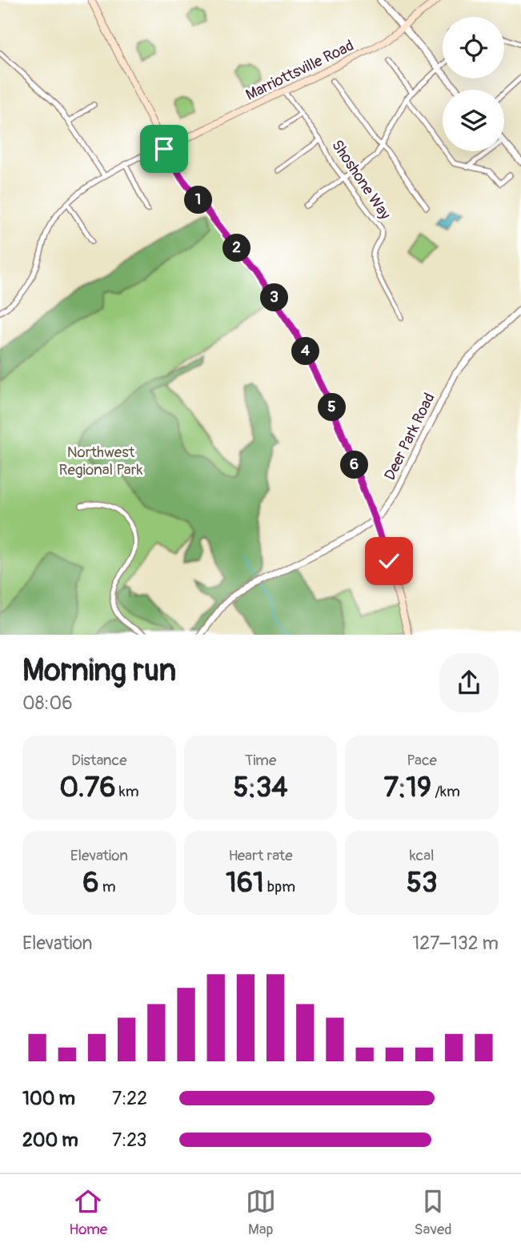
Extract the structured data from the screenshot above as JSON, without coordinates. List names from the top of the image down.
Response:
{
  "streets": {
    "main road": ["Marriottsville Road"],
    "street": ["Shoshone Way", "Deer Park Road"]
  },
  "crossings": [
    ["Marriottsville Road", "Shoshone Way"]
  ],
  "parks": ["Northwest Regional Park"],
  "page": {
    "pins": [
      "1",
      "2",
      "3",
      "4",
      "5",
      "6"
    ],
    "heading": ["Morning run", "08:06"],
    "stats": [
      ["Distance", "0.76 km"],
      ["Time", "5:34"],
      ["Pace", "7:19 /km"],
      ["Elevation", "6 m"],
      ["Heart rate", "161 bpm"],
      ["kcal", "53"]
    ],
    "chart": ["Elevation", "127–132 m"],
    "list": [
      {
        "name": "100 m",
        "note": "7:22"
      },
      {
        "name": "200 m",
        "note": "7:23"
      }
    ],
    "tabs": ["Home", "Map", "Saved"]
  }
}
